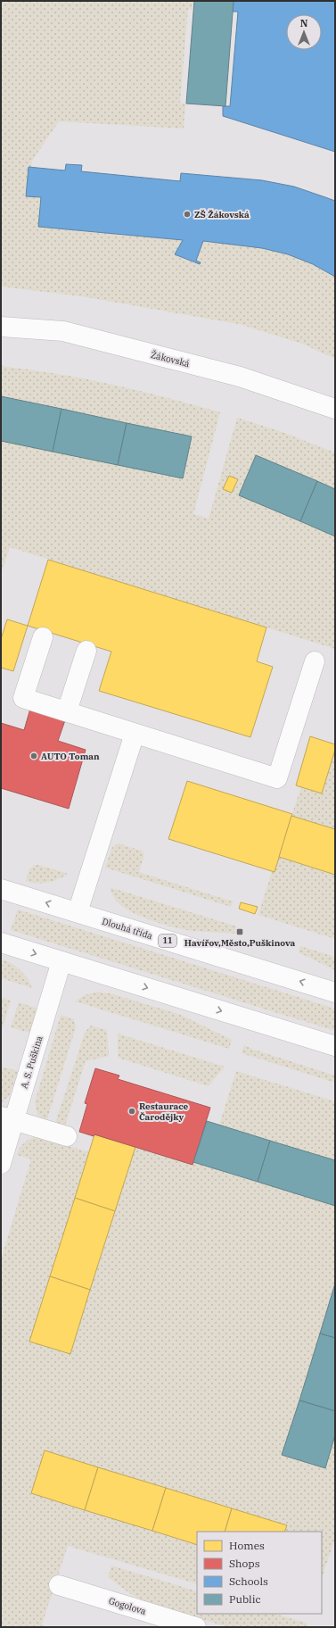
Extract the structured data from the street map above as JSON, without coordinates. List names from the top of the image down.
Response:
{
  "streets": {
    "street": [
      "Žákovská",
      "Dlouhá třída",
      "11",
      "A. S. Puškina",
      "Gogolova"
    ]
  },
  "places": {
    "other": ["ZŠ Žákovská", "AUTO Toman", "Restaurace Čarodějky"],
    "transit": ["Havířov,Město,Puškinova"]
  },
  "legend": [
    "Homes",
    "Shops",
    "Schools",
    "Public"
  ],
  "north": "top"
}
